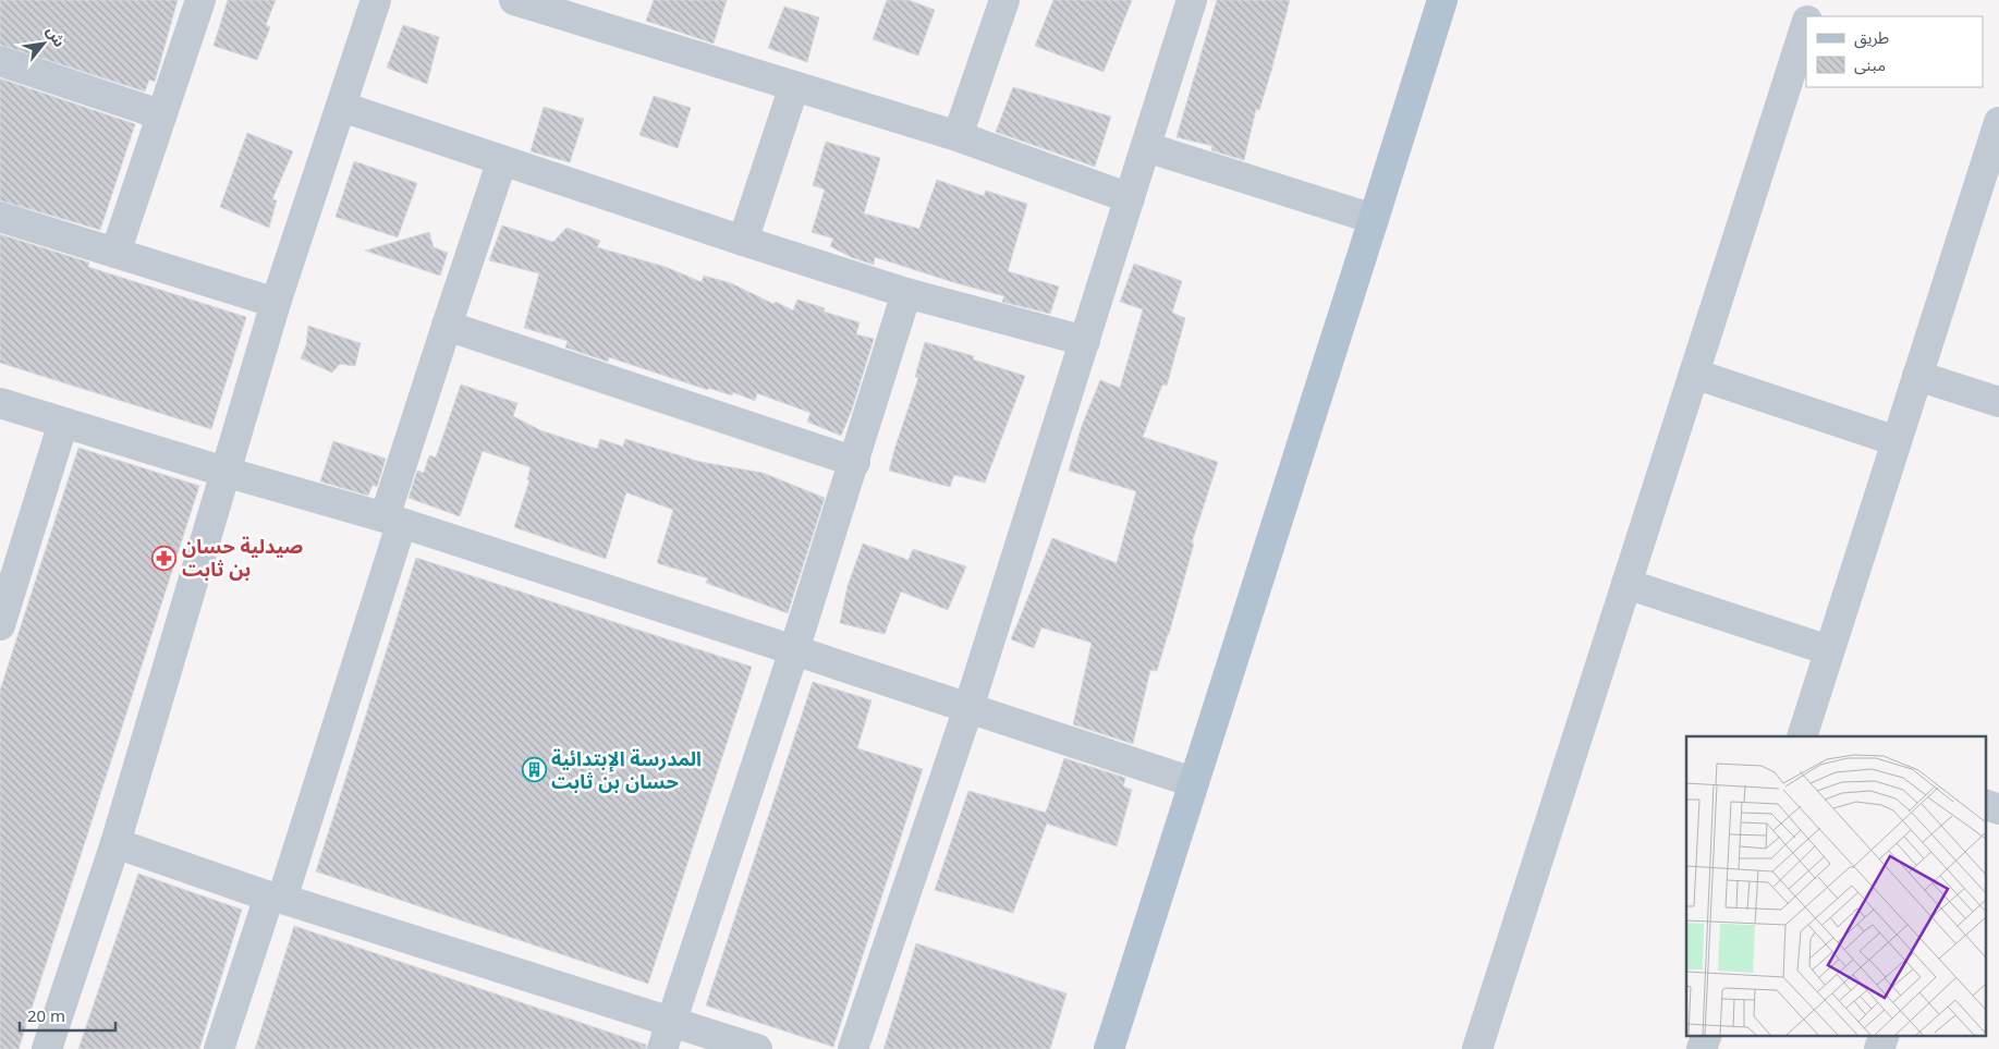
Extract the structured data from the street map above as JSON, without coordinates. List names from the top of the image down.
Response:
{
  "places": {
    "pharmacy": ["صيدلية حسان بن ثابت"],
    "building": ["المدرسة الإبتدائية حسان بن ثابت"]
  },
  "legend": ["طريق", "مبنى"],
  "scale_bar": "20 m",
  "north": "top right"
}
